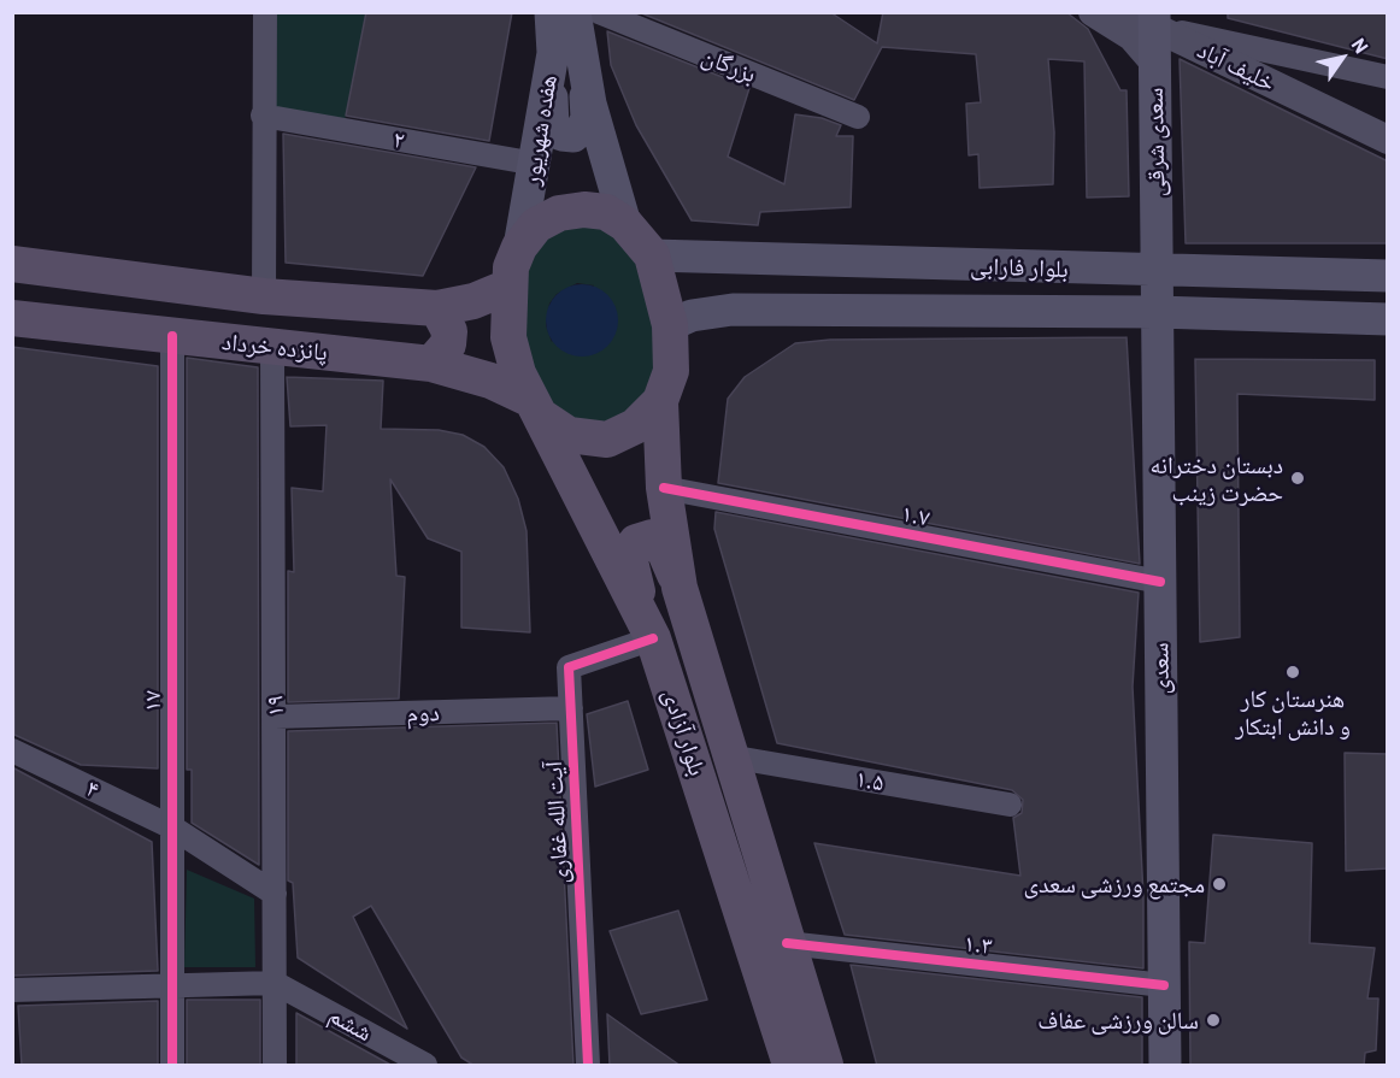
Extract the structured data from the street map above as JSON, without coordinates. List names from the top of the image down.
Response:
{
  "streets": {
    "main road": [
      "هفده شهریور",
      "سعدی شرقی",
      "بلوار فارابی",
      "پانزده خرداد",
      "سعدی",
      "بلوار آزادی"
    ],
    "street": [
      "بزرگان",
      "خلیف آباد",
      "۲",
      "۱.۷",
      "۱۷",
      "۱۹",
      "دوم",
      "۱.۵",
      "۴",
      "آیت الله غفاری",
      "۱.۳",
      "ششم"
    ]
  },
  "crossings": [
    ["خلیف آباد", "سعدی شرقی"],
    ["هفده شهریور", "۲"],
    ["هفده شهریور", "بلوار فارابی"],
    ["هفده شهریور", "پانزده خرداد"],
    ["هفده شهریور", "بلوار آزادی"],
    ["سعدی شرقی", "بلوار فارابی"],
    ["سعدی شرقی", "سعدی"],
    ["بلوار فارابی", "پانزده خرداد"],
    ["بلوار فارابی", "سعدی"],
    ["بلوار فارابی", "بلوار آزادی"],
    ["پانزده خرداد", "۱۷"],
    ["پانزده خرداد", "۱۹"],
    ["پانزده خرداد", "بلوار آزادی"],
    ["۱.۷", "سعدی"],
    ["۱.۷", "بلوار آزادی"],
    ["سعدی", "۱.۳"],
    ["۱۷", "۴"],
    ["۱۹", "دوم"],
    ["۱۹", "۴"],
    ["۱۹", "ششم"],
    ["دوم", "آیت الله غفاری"],
    ["بلوار آزادی", "۱.۵"],
    ["بلوار آزادی", "آیت الله غفاری"],
    ["بلوار آزادی", "۱.۳"]
  ],
  "places": [
    "دبستان دخترانه حضرت زینب",
    "هنرستان کار و دانش ابتکار",
    "مجتمع ورزشی سعدی",
    "سالن ورزشی عفاف"
  ],
  "north": "top right"
}
